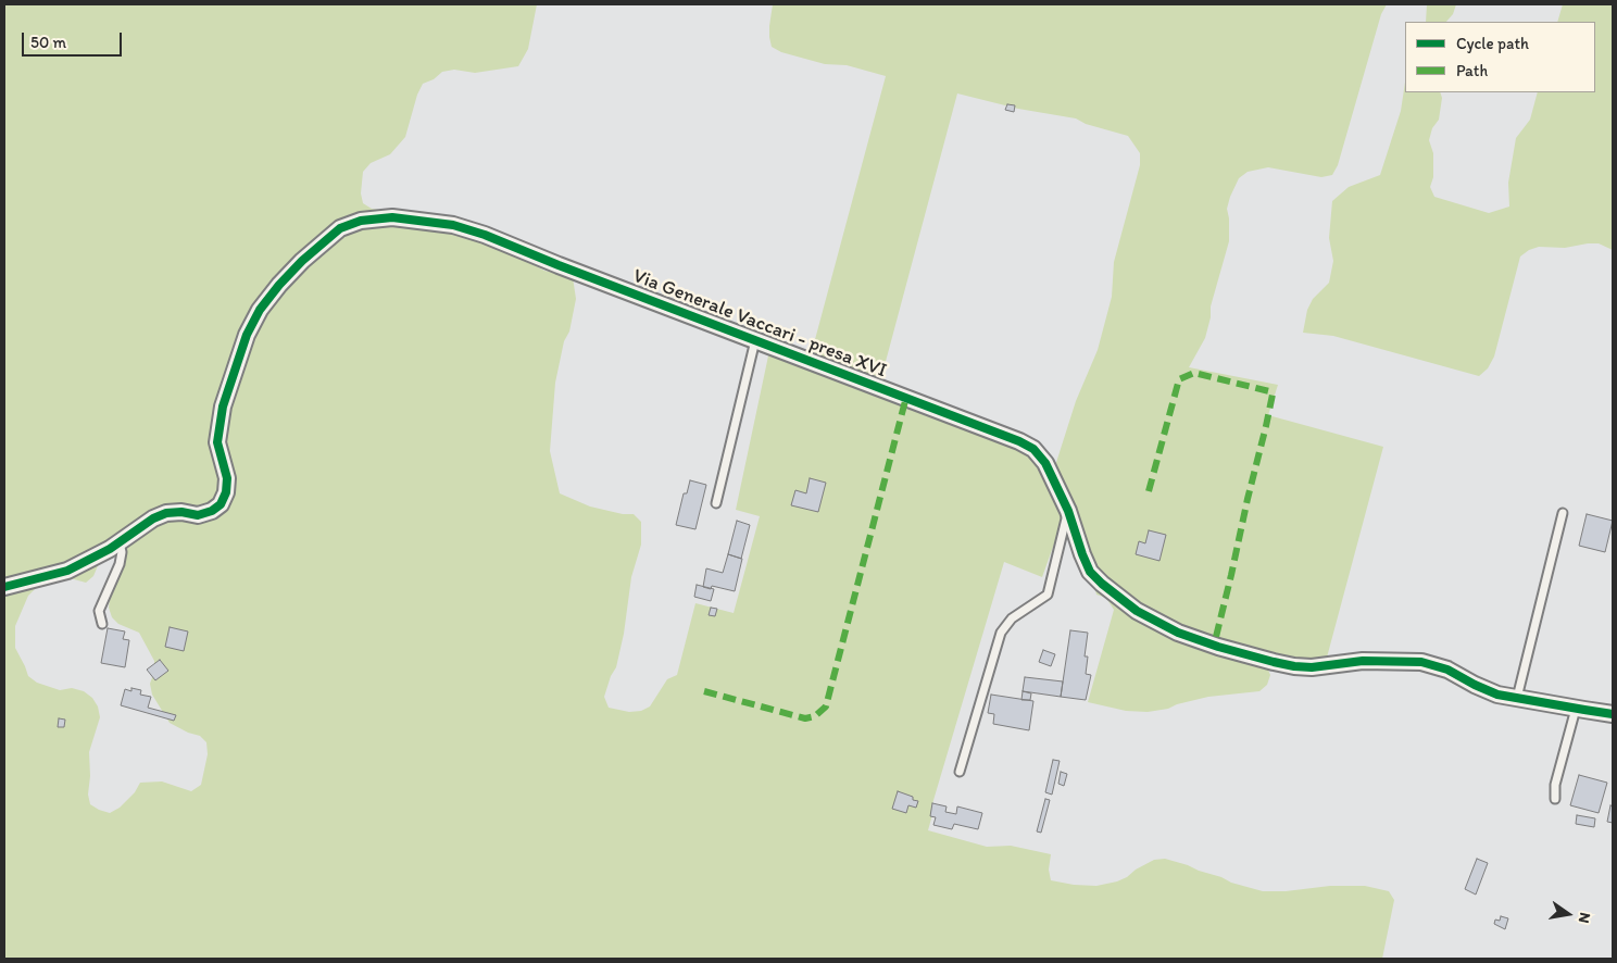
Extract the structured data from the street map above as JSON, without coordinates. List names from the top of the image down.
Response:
{
  "streets": {
    "street": ["Via Generale Vaccari - presa XVI"]
  },
  "legend": ["Cycle path", "Path"],
  "scale_bar": "50 m",
  "north": "right"
}
